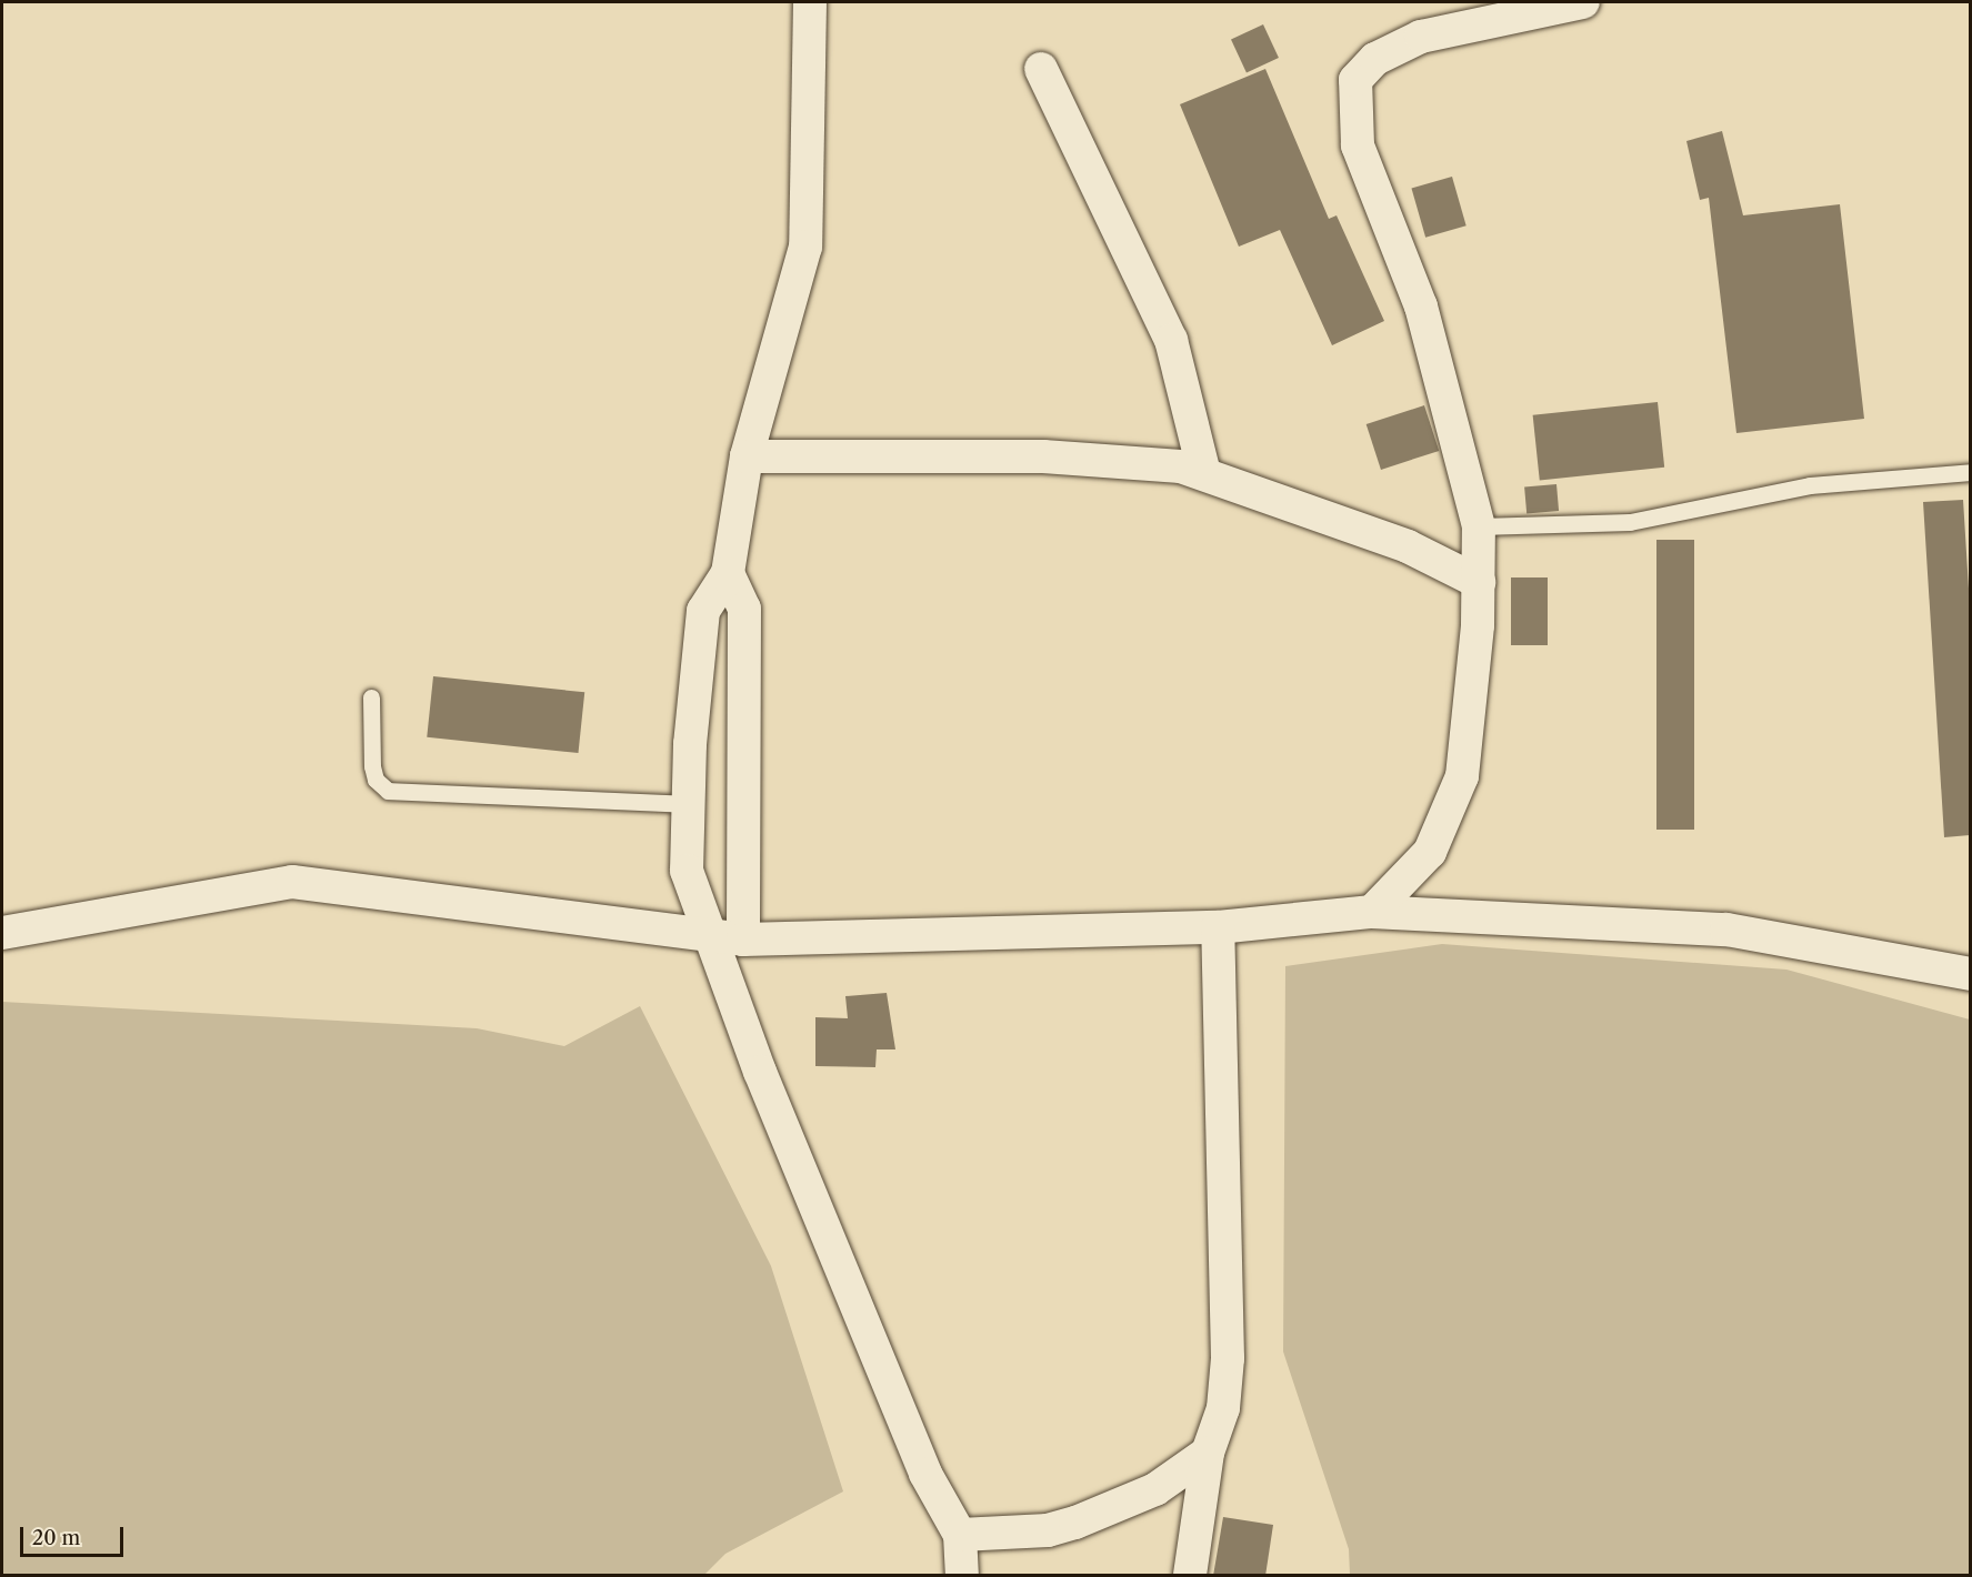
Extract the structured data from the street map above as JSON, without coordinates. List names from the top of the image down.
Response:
{
  "scale_bar": "20 m"
}
